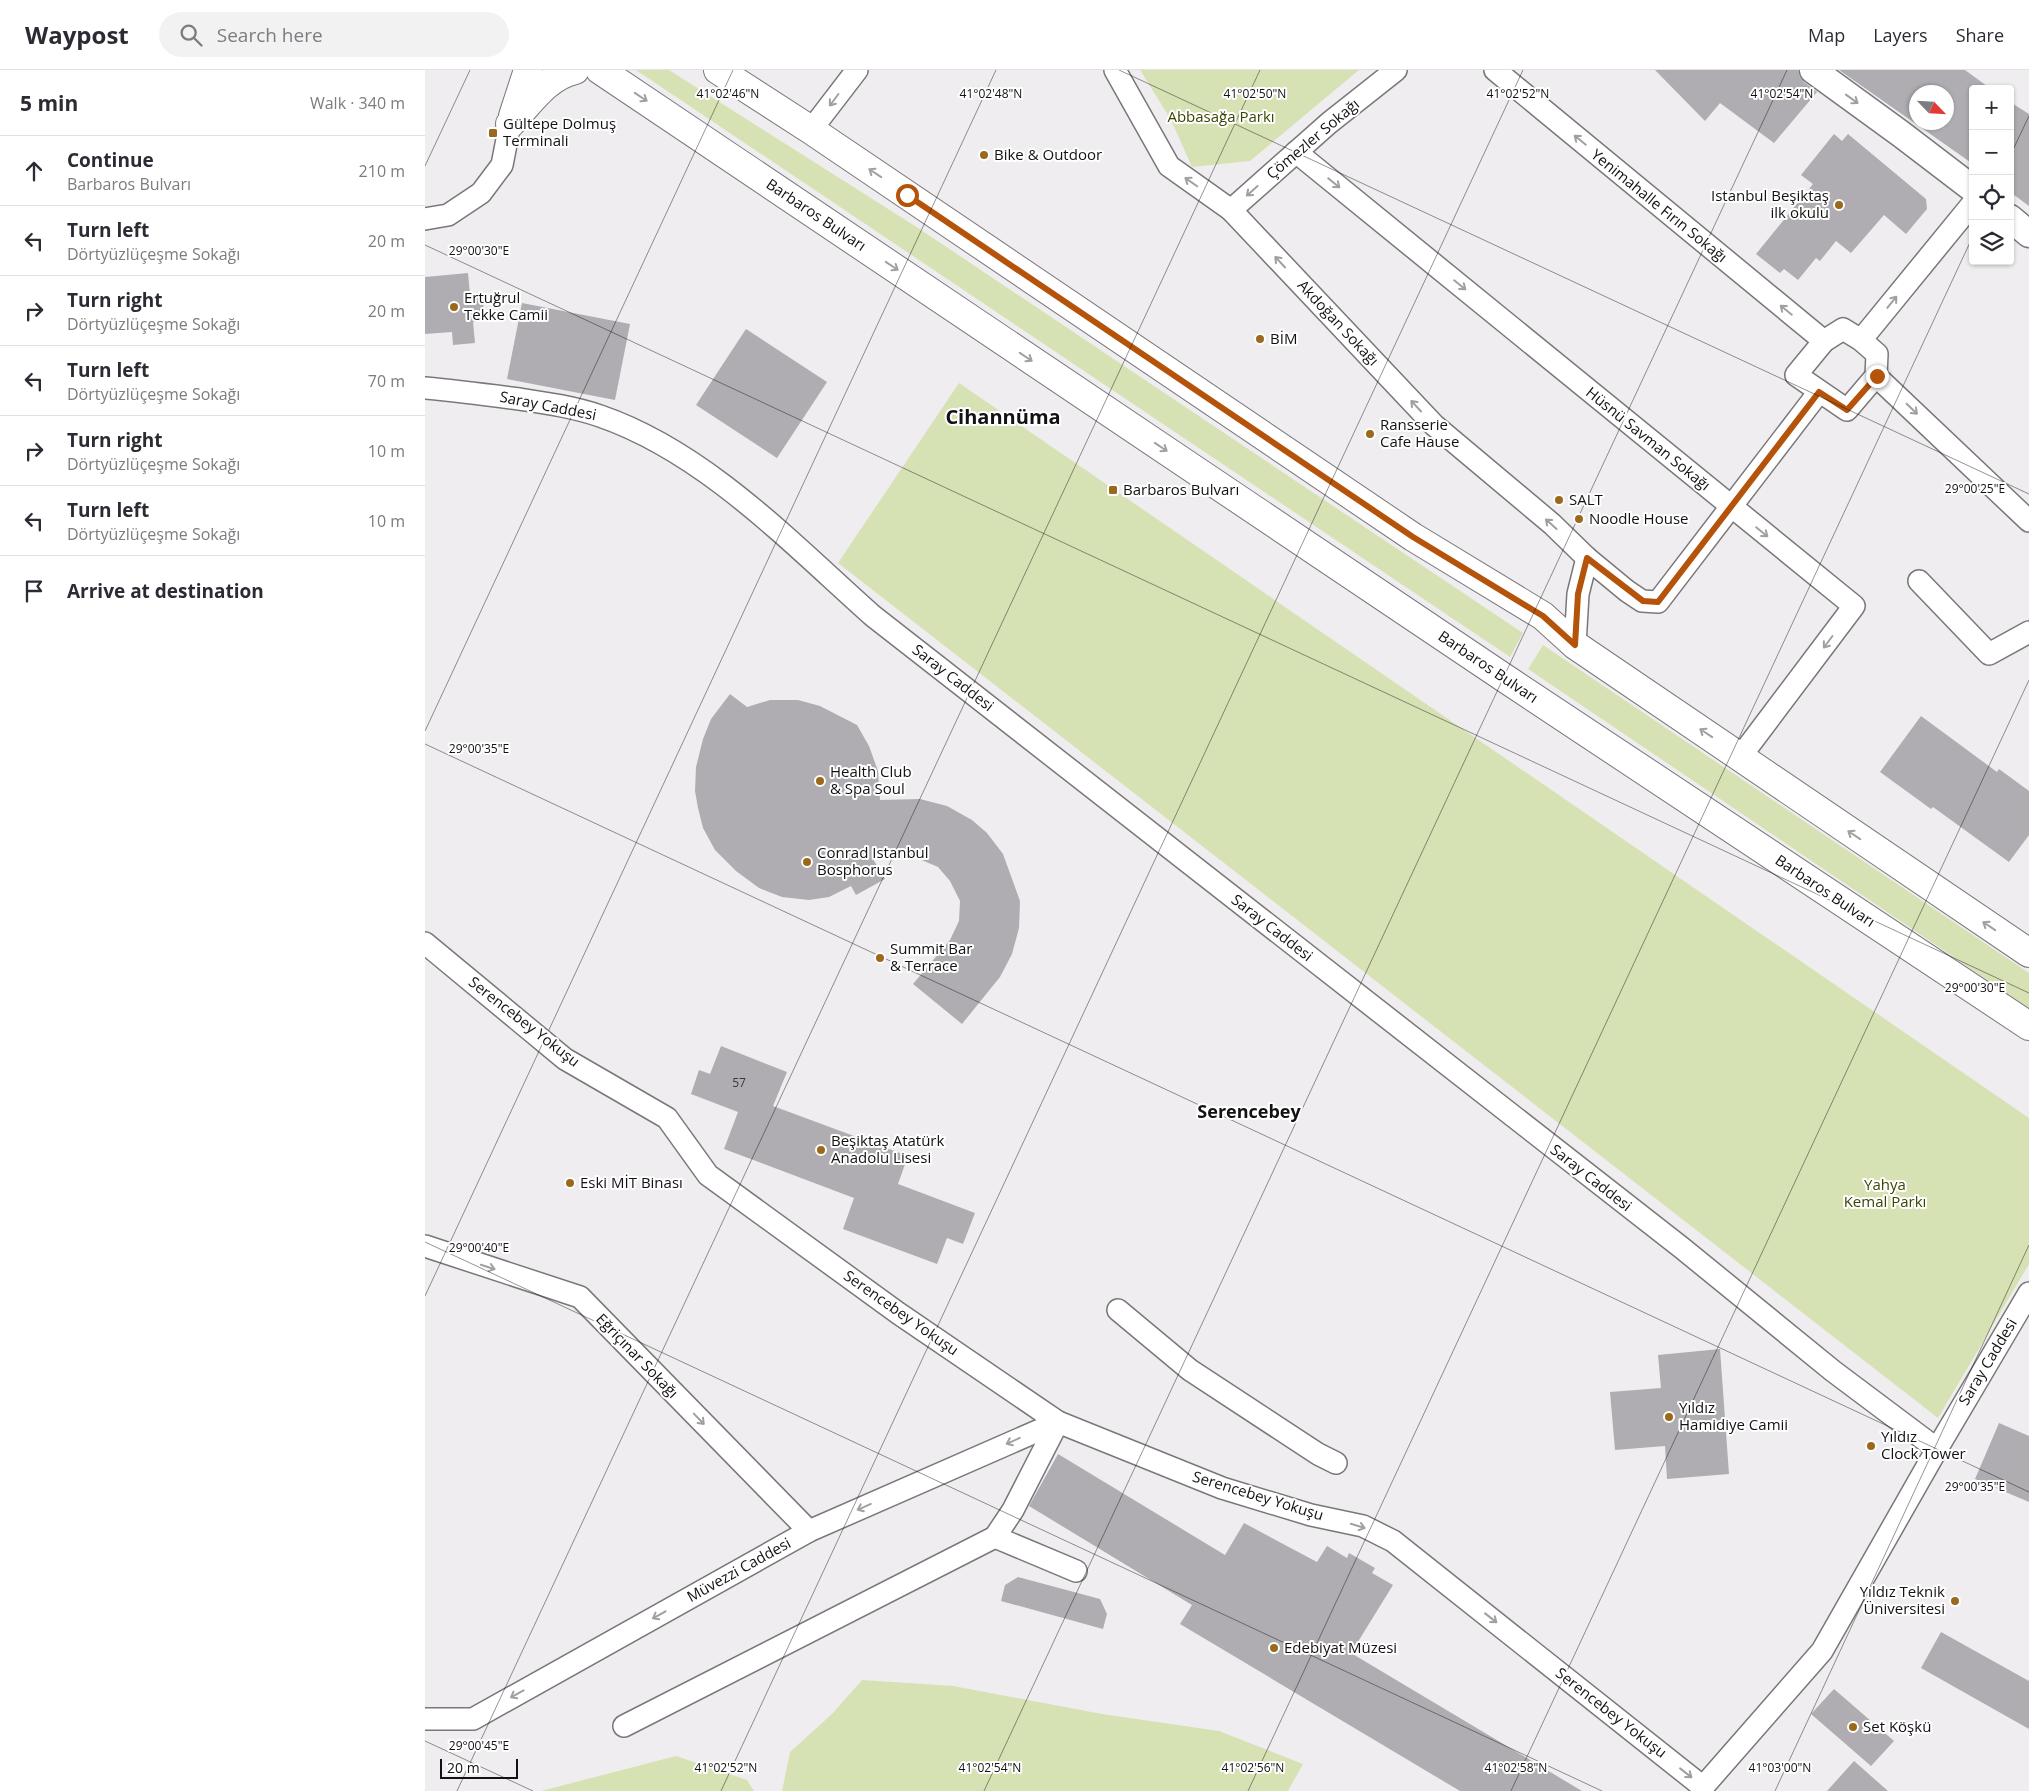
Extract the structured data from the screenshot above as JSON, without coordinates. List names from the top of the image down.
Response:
{
  "streets": {
    "main road": ["Barbaros Bulvarı"],
    "street": [
      "Çömezler Sokağı",
      "Yenimahalle Fırın Sokağı",
      "Akdoğan Sokağı",
      "Saray Caddesi",
      "Hüsnü Savman Sokağı",
      "Serencebey Yokuşu",
      "Eğriçınar Sokağı",
      "Müvezzi Caddesi"
    ]
  },
  "crossings": [
    ["Çömezler Sokağı", "Akdoğan Sokağı"],
    ["Çömezler Sokağı", "Hüsnü Savman Sokağı"],
    ["Akdoğan Sokağı", "Hüsnü Savman Sokağı"],
    ["Saray Caddesi", "Serencebey Yokuşu"],
    ["Serencebey Yokuşu", "Müvezzi Caddesi"],
    ["Eğriçınar Sokağı", "Müvezzi Caddesi"]
  ],
  "one_way": [
    "Çömezler Sokağı",
    "Yenimahalle Fırın Sokağı",
    "Akdoğan Sokağı",
    "Hüsnü Savman Sokağı",
    "Eğriçınar Sokağı"
  ],
  "districts": ["Cihannüma", "Serencebey"],
  "parks": ["Abbasağa Parkı", "Yahya Kemal Parkı"],
  "places": {
    "transit": ["Gültepe Dolmuş Terminali", "Barbaros Bulvarı"],
    "other": [
      "Bike & Outdoor",
      "Istanbul Beşiktaş ilk okulu",
      "Ertuğrul Tekke Camii",
      "BİM",
      "Ransserie Cafe Hause",
      "SALT",
      "Noodle House",
      "Health Club & Spa Soul",
      "Conrad Istanbul Bosphorus",
      "Summit Bar & Terrace",
      "Beşiktaş Atatürk Anadolu Lisesi",
      "Eski MİT Binası",
      "Yıldız Hamidiye Camii",
      "Yıldız Clock Tower",
      "Yıldız Teknik Üniversitesi",
      "Edebiyat Müzesi",
      "Set Köşkü"
    ]
  },
  "house_numbers": ["57"],
  "scale_bar": "20 m",
  "north": "bottom right",
  "page": {
    "header": "Waypost",
    "search": "Search here",
    "nav": ["Map", "Layers", "Share"],
    "heading": ["5 min", "Walk · 340 m"],
    "map_buttons": ["+", "−"],
    "list": [
      ["Continue", "Barbaros Bulvarı", "210 m"],
      ["Turn left", "Dörtyüzlüçeşme Sokağı", "20 m"],
      ["Turn right", "Dörtyüzlüçeşme Sokağı", "20 m"],
      ["Turn left", "Dörtyüzlüçeşme Sokağı", "70 m"],
      ["Turn right", "Dörtyüzlüçeşme Sokağı", "10 m"],
      ["Turn left", "Dörtyüzlüçeşme Sokağı", "10 m"],
      "Arrive at destination"
    ],
    "scale": "20 m"
  },
  "coordinates": [
    "41°02'46\"N",
    "41°02'48\"N",
    "41°02'50\"N",
    "41°02'52\"N",
    "41°02'54\"N",
    "29°00'30\"E",
    "29°00'25\"E",
    "29°00'35\"E",
    "29°00'40\"E",
    "29°00'45\"E",
    "41°02'56\"N",
    "41°02'58\"N",
    "41°03'00\"N"
  ]
}
